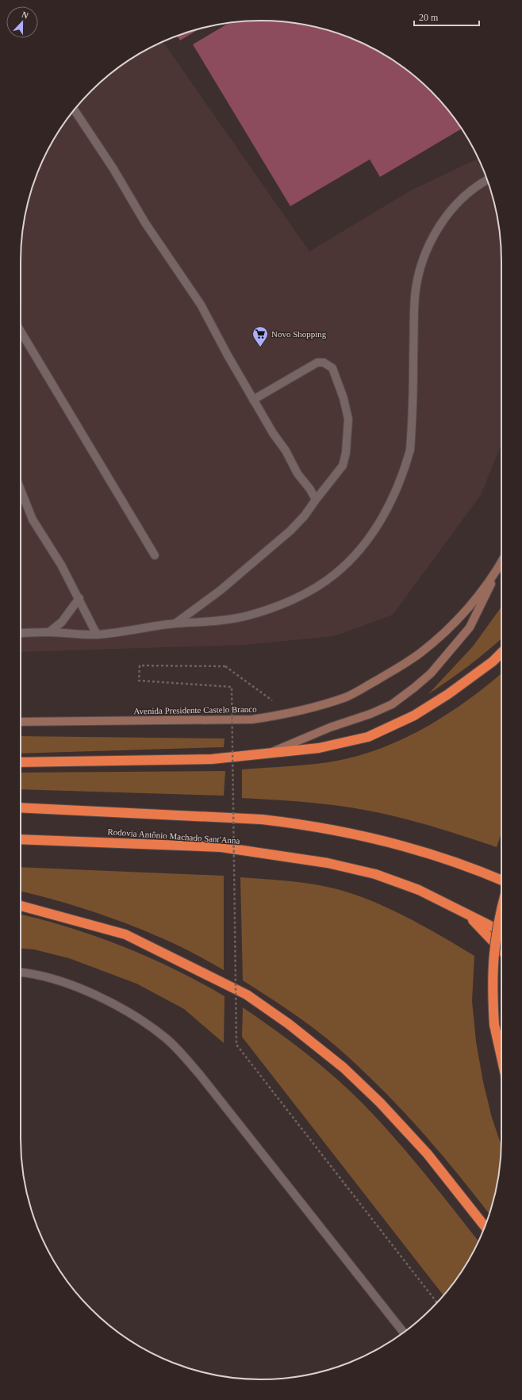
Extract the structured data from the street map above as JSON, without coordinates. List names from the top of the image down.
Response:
{
  "streets": {
    "highway": ["Rodovia Antônio Machado Sant'Anna"],
    "main road": ["Avenida Presidente Castelo Branco"]
  },
  "places": {
    "supermarket": ["Novo Shopping"]
  },
  "scale_bar": "20 m",
  "north": "top"
}
